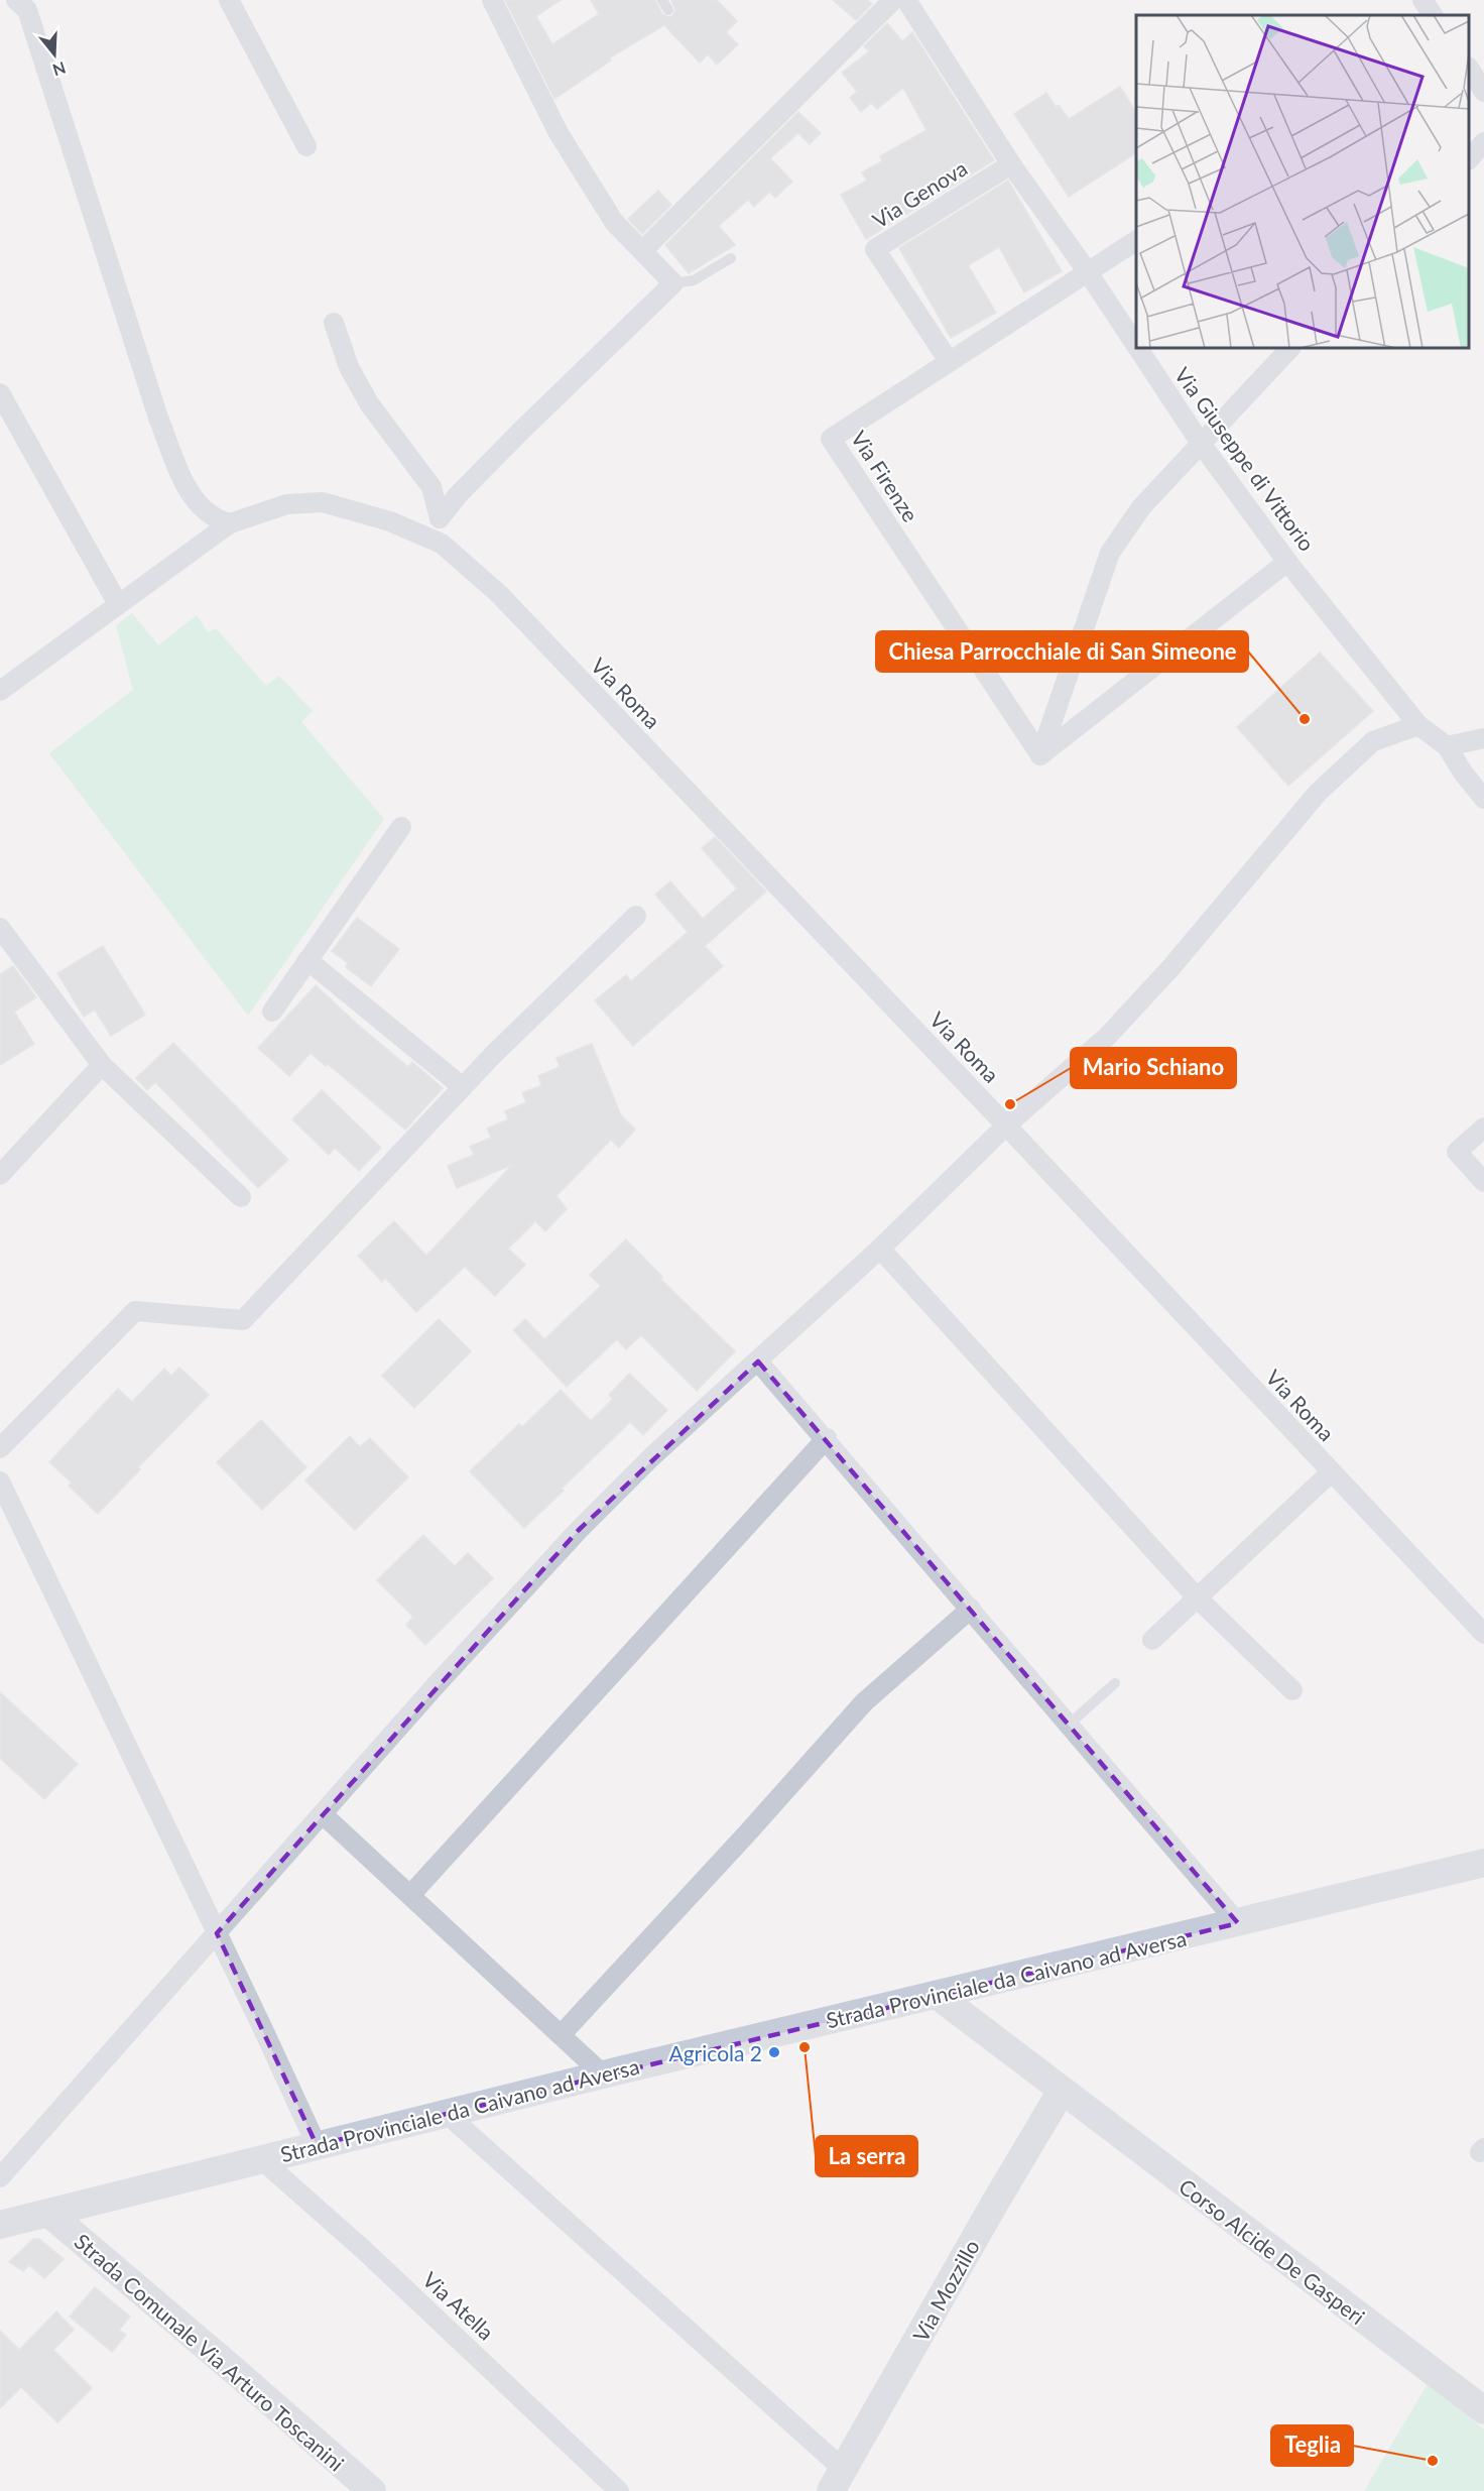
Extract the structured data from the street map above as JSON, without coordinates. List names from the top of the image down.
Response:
{
  "streets": {
    "street": [
      "Via Genova",
      "Via Giuseppe di Vittorio",
      "Via Firenze",
      "Via Roma",
      "Strada Provinciale da Caivano ad Aversa",
      "Corso Alcide De Gasperi",
      "Via Mozzillo",
      "Via Atella",
      "Strada Comunale Via Arturo Toscanini"
    ]
  },
  "crossings": [
    ["Via Genova", "Via Giuseppe di Vittorio"],
    ["Via Genova", "Via Firenze"],
    ["Via Giuseppe di Vittorio", "Via Firenze"],
    ["Strada Provinciale da Caivano ad Aversa", "Corso Alcide De Gasperi"],
    ["Strada Provinciale da Caivano ad Aversa", "Via Atella"],
    ["Strada Provinciale da Caivano ad Aversa", "Strada Comunale Via Arturo Toscanini"],
    ["Corso Alcide De Gasperi", "Via Mozzillo"]
  ],
  "places": [
    "Chiesa Parrocchiale di San Simeone",
    "Mario Schiano",
    "La serra",
    "Agricola 2",
    "Teglia"
  ],
  "north": "bottom"
}
